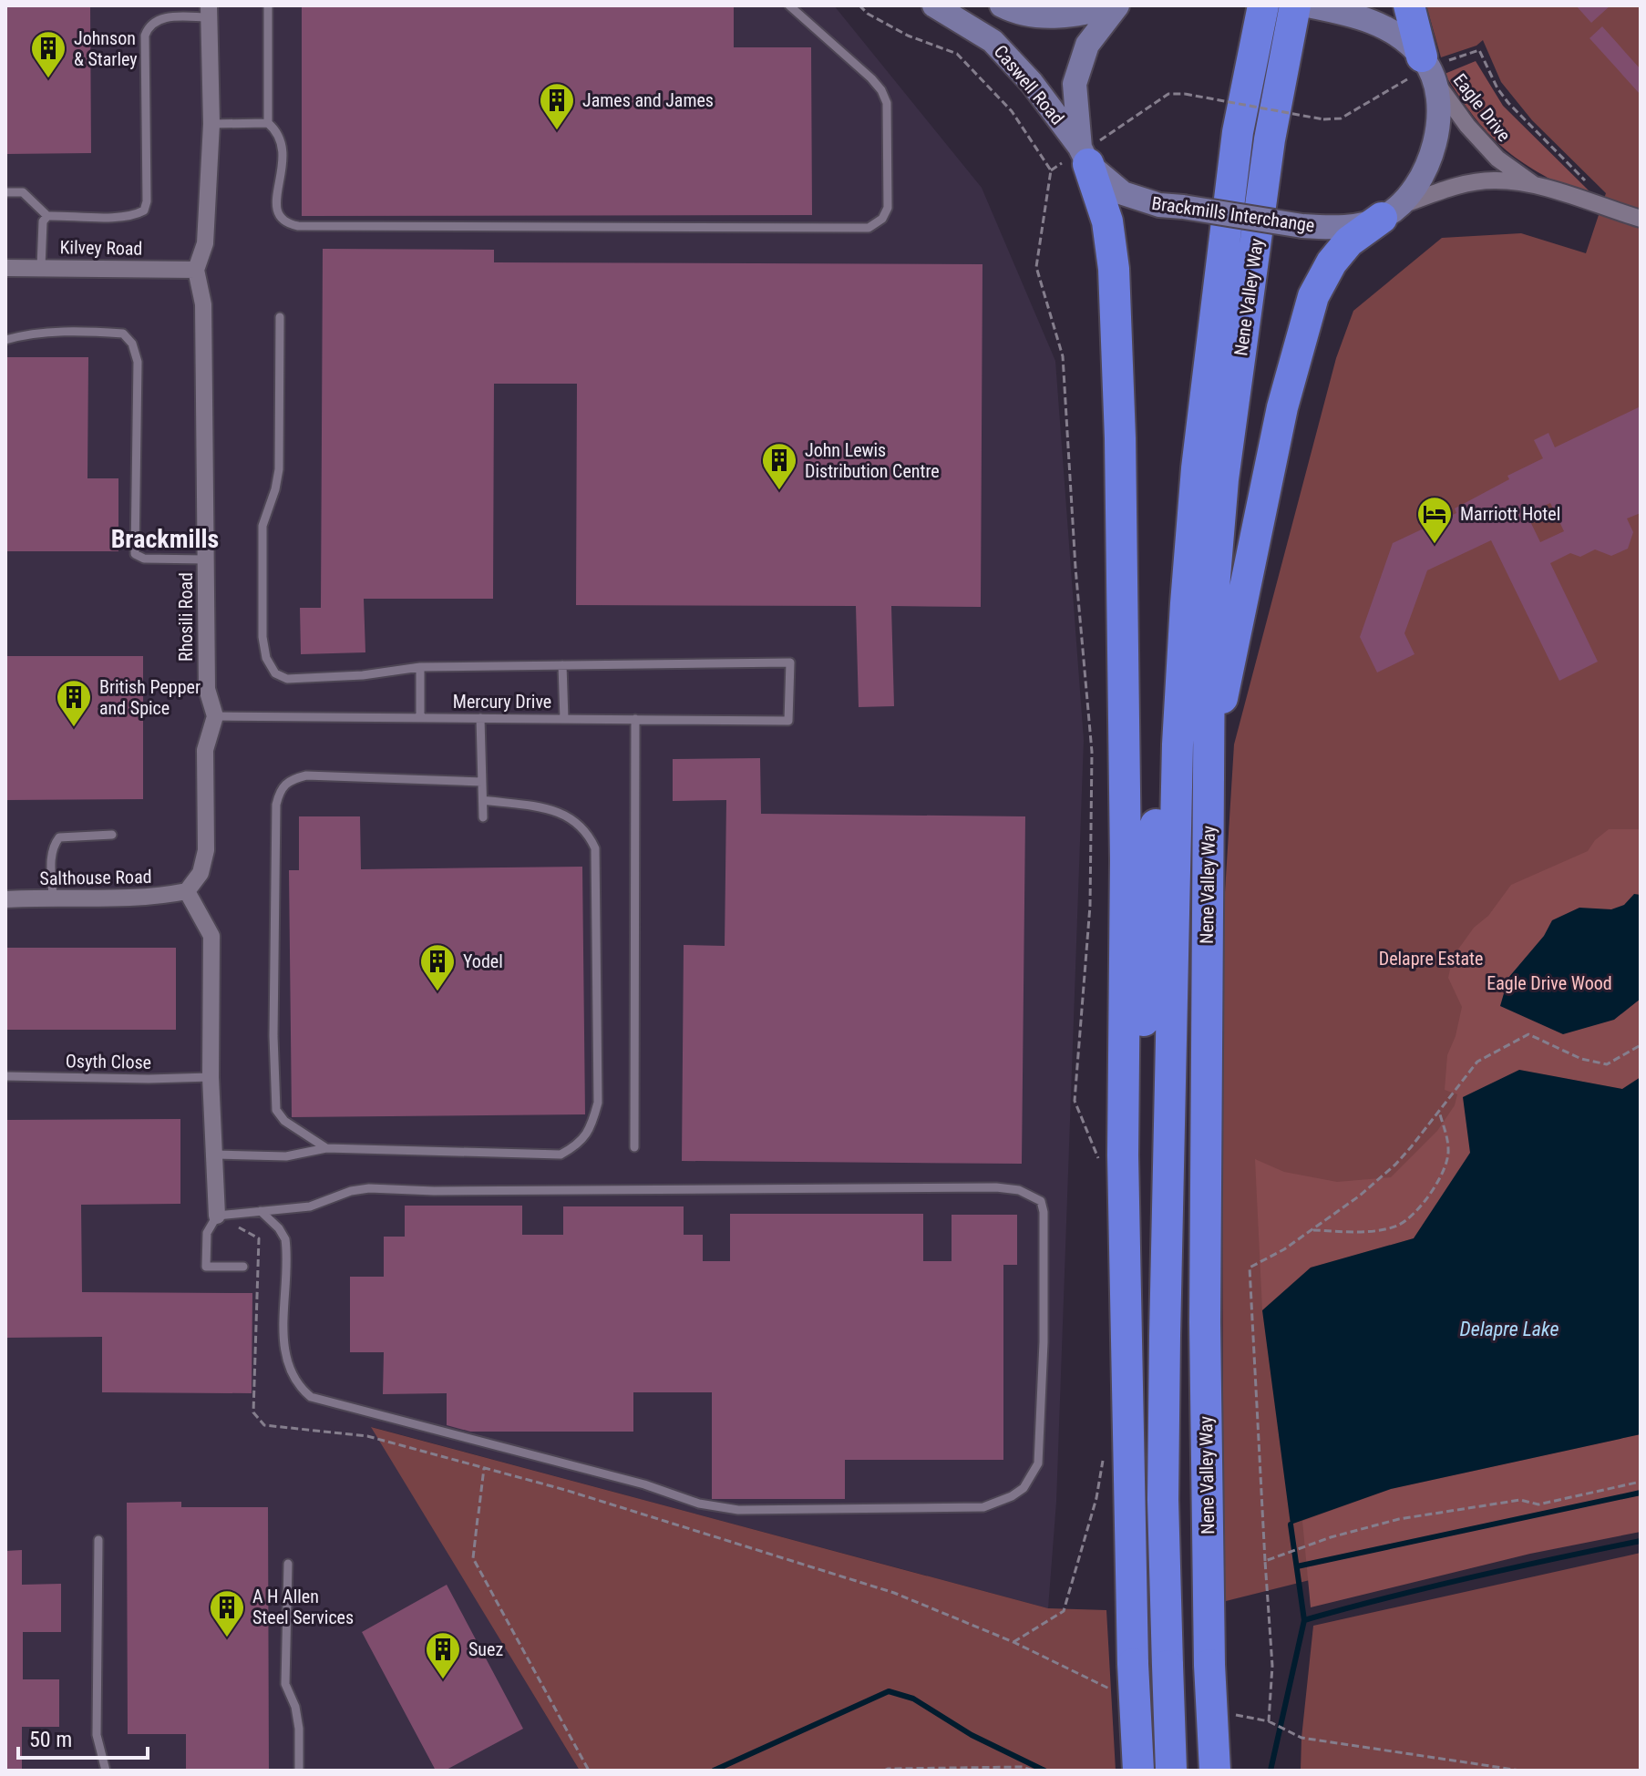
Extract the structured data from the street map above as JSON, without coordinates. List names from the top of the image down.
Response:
{
  "streets": {
    "highway": ["Nene Valley Way"],
    "street": [
      "Caswell Road",
      "Eagle Drive",
      "Brackmills Interchange",
      "Kilvey Road",
      "Rhosili Road",
      "Salthouse Road"
    ],
    "lane": ["Mercury Drive", "Osyth Close"]
  },
  "crossings": [
    ["Caswell Road", "Brackmills Interchange"],
    ["Eagle Drive", "Brackmills Interchange"],
    ["Kilvey Road", "Rhosili Road"],
    ["Rhosili Road", "Mercury Drive"],
    ["Rhosili Road", "Salthouse Road"]
  ],
  "districts": ["Brackmills"],
  "water": ["Delapre Lake"],
  "parks": ["Delapre Estate", "Eagle Drive Wood"],
  "places": {
    "building": [
      "Johnson & Starley",
      "James and James",
      "John Lewis Distribution Centre",
      "British Pepper and Spice",
      "Yodel",
      "A H Allen Steel Services",
      "Suez"
    ],
    "hotel": ["Marriott Hotel"]
  },
  "scale_bar": "50 m"
}
